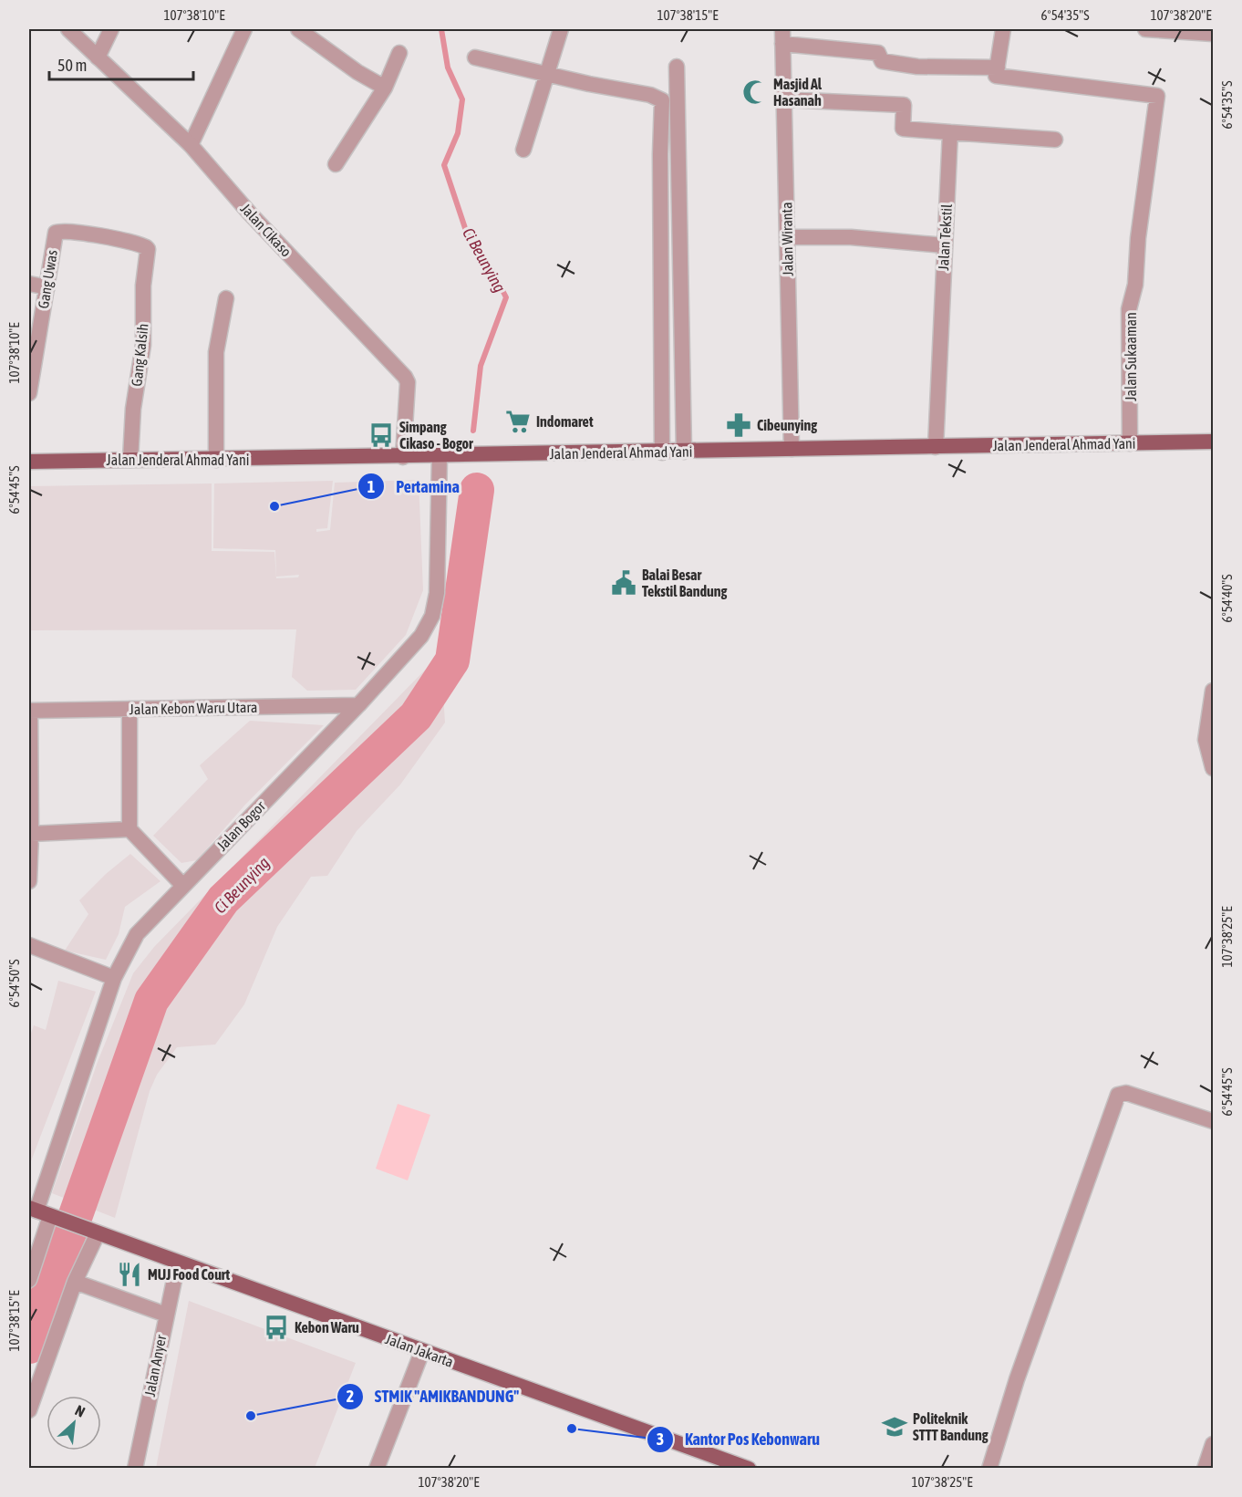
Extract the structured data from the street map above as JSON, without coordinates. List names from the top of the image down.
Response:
{
  "streets": {
    "main road": ["Jalan Jenderal Ahmad Yani", "Jalan Jakarta"],
    "street": [
      "Jalan Cikaso",
      "Jalan Tekstil",
      "Jalan Wiranta",
      "Gang Uwas",
      "Gang Kalsih",
      "Jalan Sukaaman",
      "Jalan Kebon Waru Utara",
      "Jalan Bogor",
      "Jalan Anyer"
    ]
  },
  "crossings": [
    ["Jalan Cikaso", "Jalan Jenderal Ahmad Yani"],
    ["Jalan Tekstil", "Jalan Jenderal Ahmad Yani"],
    ["Jalan Wiranta", "Jalan Jenderal Ahmad Yani"],
    ["Gang Uwas", "Gang Kalsih"],
    ["Gang Kalsih", "Jalan Jenderal Ahmad Yani"],
    ["Jalan Sukaaman", "Jalan Jenderal Ahmad Yani"],
    ["Jalan Jenderal Ahmad Yani", "Jalan Bogor"],
    ["Jalan Kebon Waru Utara", "Jalan Bogor"],
    ["Jalan Bogor", "Jalan Jakarta"],
    ["Jalan Jakarta", "Jalan Anyer"]
  ],
  "water": ["Ci Beunying"],
  "places": {
    "mosque": ["Masjid Al Hasanah"],
    "supermarket": ["Indomaret"],
    "pharmacy": ["Cibeunying"],
    "bus stop": ["Simpang Cikaso - Bogor", "Kebon Waru"],
    "other": ["Pertamina", "STMIK \"AMIKBANDUNG\"", "Kantor Pos Kebonwaru"],
    "public building": ["Balai Besar Tekstil Bandung"],
    "restaurant": ["MUJ Food Court"],
    "school or university": ["Politeknik STTT Bandung"]
  },
  "scale_bar": "50 m",
  "north": "top right",
  "coordinates": [
    "107°38'10\"E",
    "107°38'15\"E",
    "6°54'35\"S",
    "107°38'20\"E",
    "6°54'45\"S",
    "6°54'40\"S",
    "107°38'25\"E",
    "6°54'50\"S"
  ]
}
